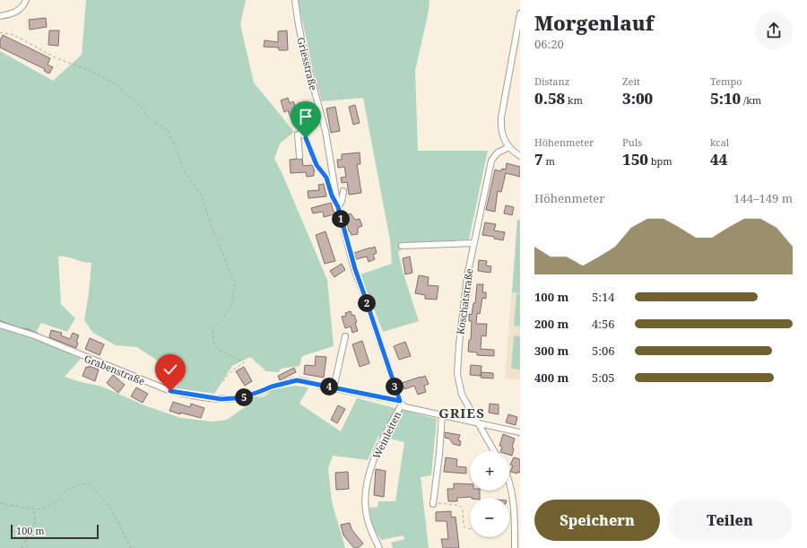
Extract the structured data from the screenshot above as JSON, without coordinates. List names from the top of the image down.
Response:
{
  "streets": {
    "street": [
      "Griesstraße",
      "Koschatstraße",
      "Grabenstraße",
      "Weinleiten"
    ]
  },
  "crossings": [
    ["Griesstraße", "Grabenstraße"],
    ["Griesstraße", "Weinleiten"],
    ["Grabenstraße", "Weinleiten"]
  ],
  "districts": ["GRIES"],
  "scale_bar": "100 m",
  "page": {
    "heading": ["Morgenlauf", "06:20"],
    "stats": [
      ["Distanz", "0.58 km"],
      ["Zeit", "3:00"],
      ["Tempo", "5:10 /km"],
      ["Höhenmeter", "7 m"],
      ["Puls", "150 bpm"],
      ["kcal", "44"]
    ],
    "chart": ["Höhenmeter", "144–149 m"],
    "pins": [
      "1",
      "2",
      "3",
      "4",
      "5"
    ],
    "list": [
      {
        "name": "100 m",
        "note": "5:14"
      },
      {
        "name": "200 m",
        "note": "4:56"
      },
      {
        "name": "300 m",
        "note": "5:06"
      },
      {
        "name": "400 m",
        "note": "5:05"
      }
    ],
    "map_buttons": ["+", "−"],
    "buttons": ["Speichern", "Teilen"],
    "scale": "100 m"
  }
}
